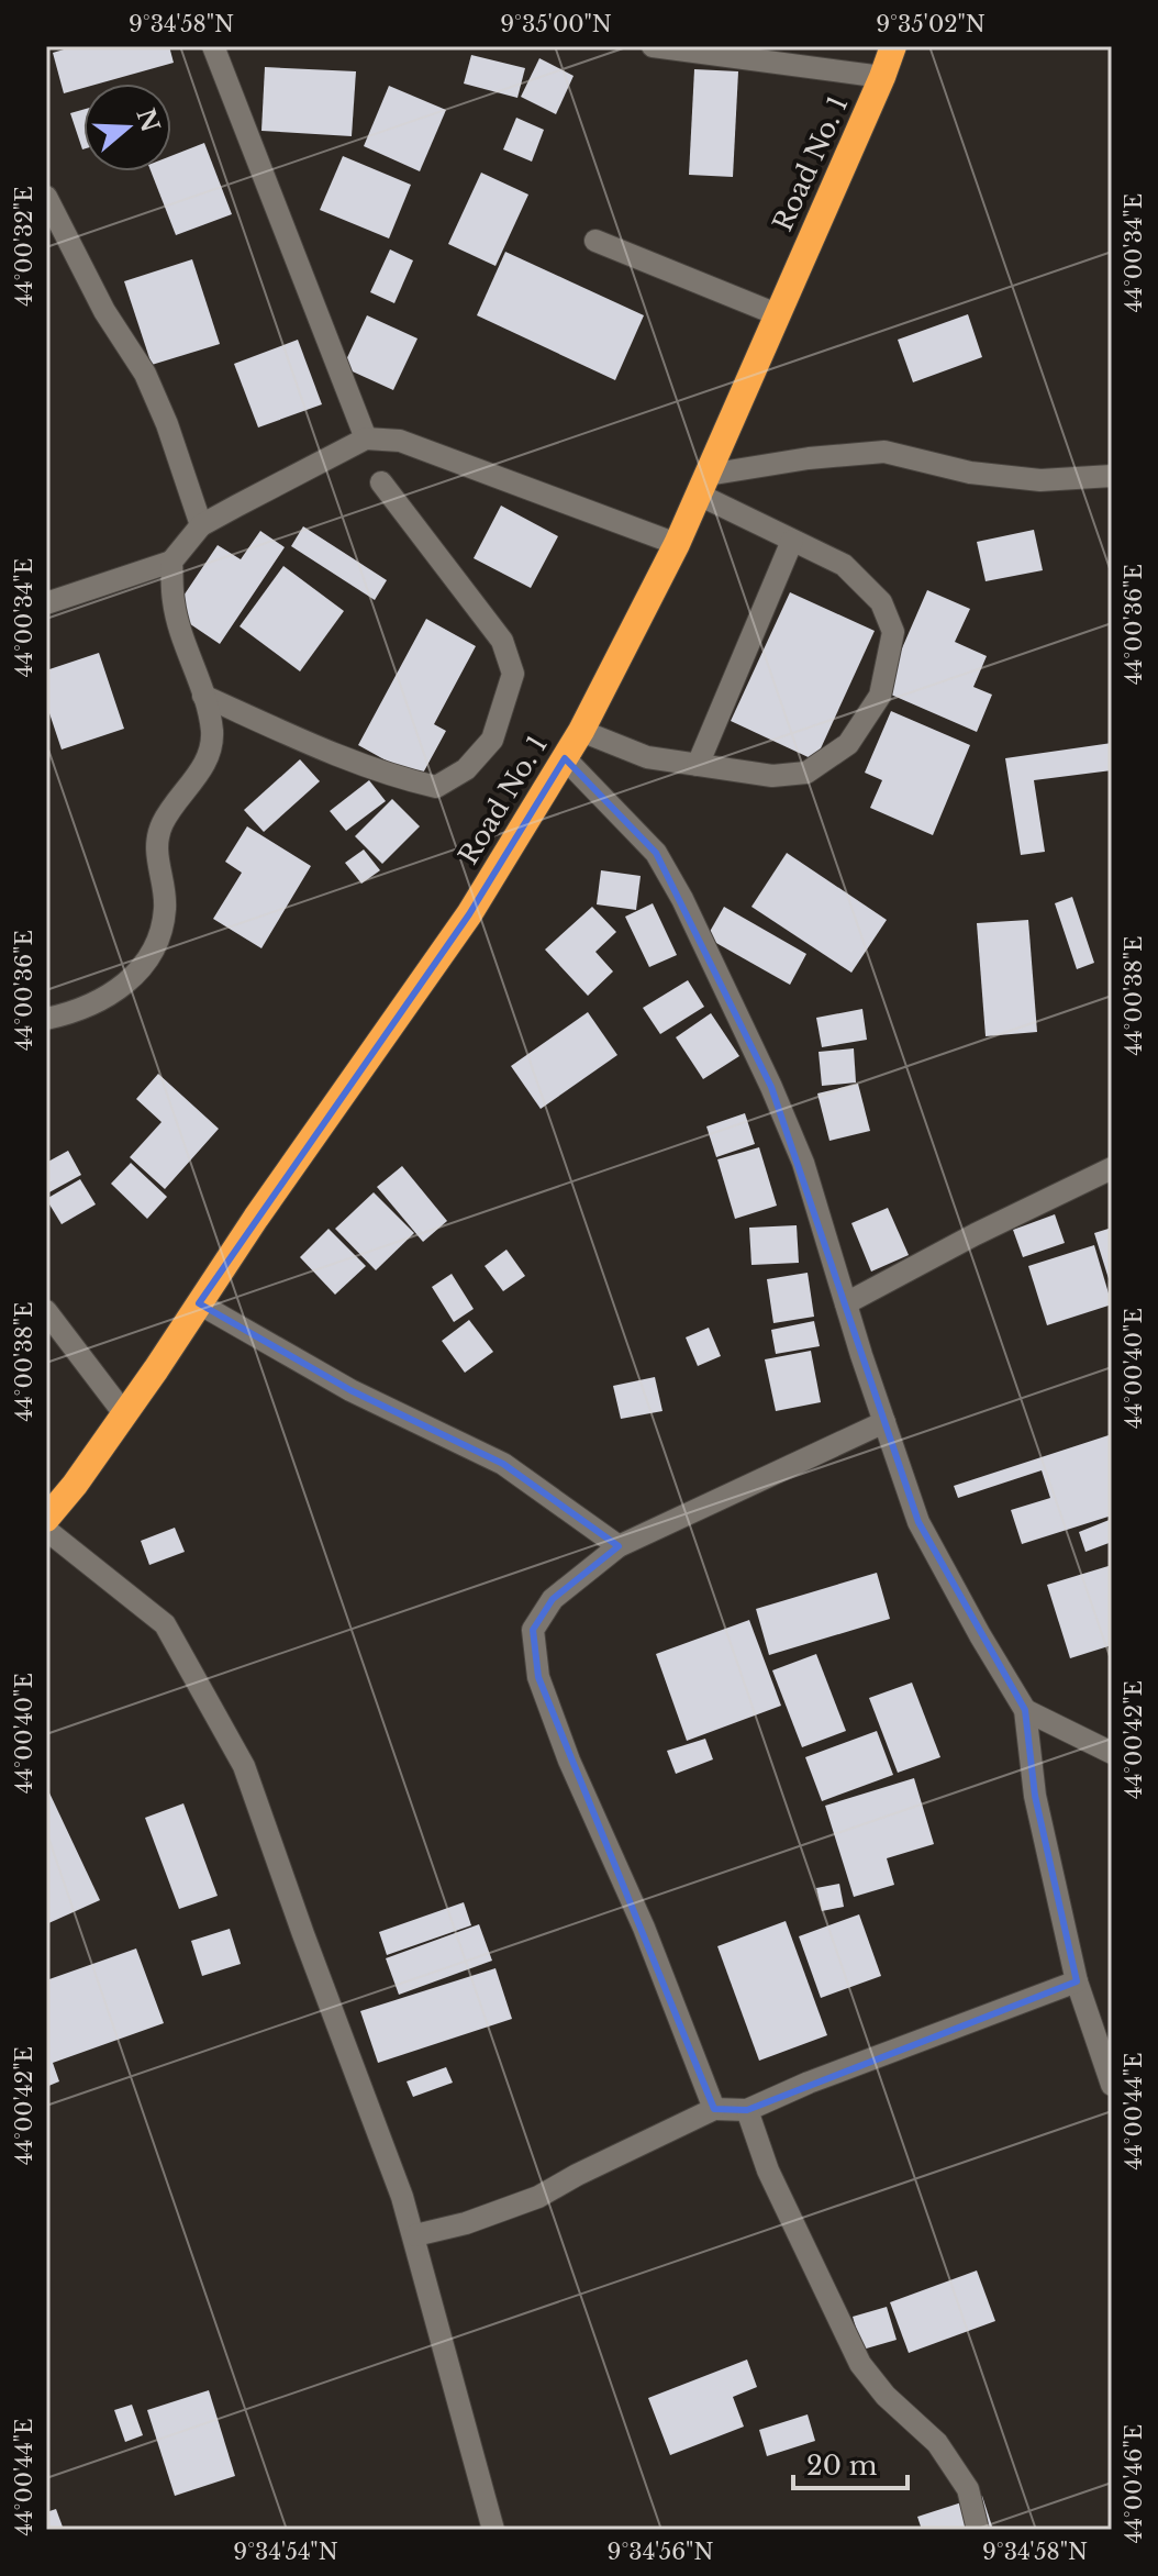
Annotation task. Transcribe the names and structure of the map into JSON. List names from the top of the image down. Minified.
{"streets":{"highway":["Road No. 1"]},"scale_bar":"20 m","north":"right","coordinates":["9°34'58\"N","9°35'00\"N","9°35'02\"N","44°00'32\"E","44°00'34\"E","44°00'36\"E","44°00'38\"E","44°00'40\"E","44°00'42\"E","44°00'44\"E","44°00'46\"E","9°34'54\"N","9°34'56\"N"]}
